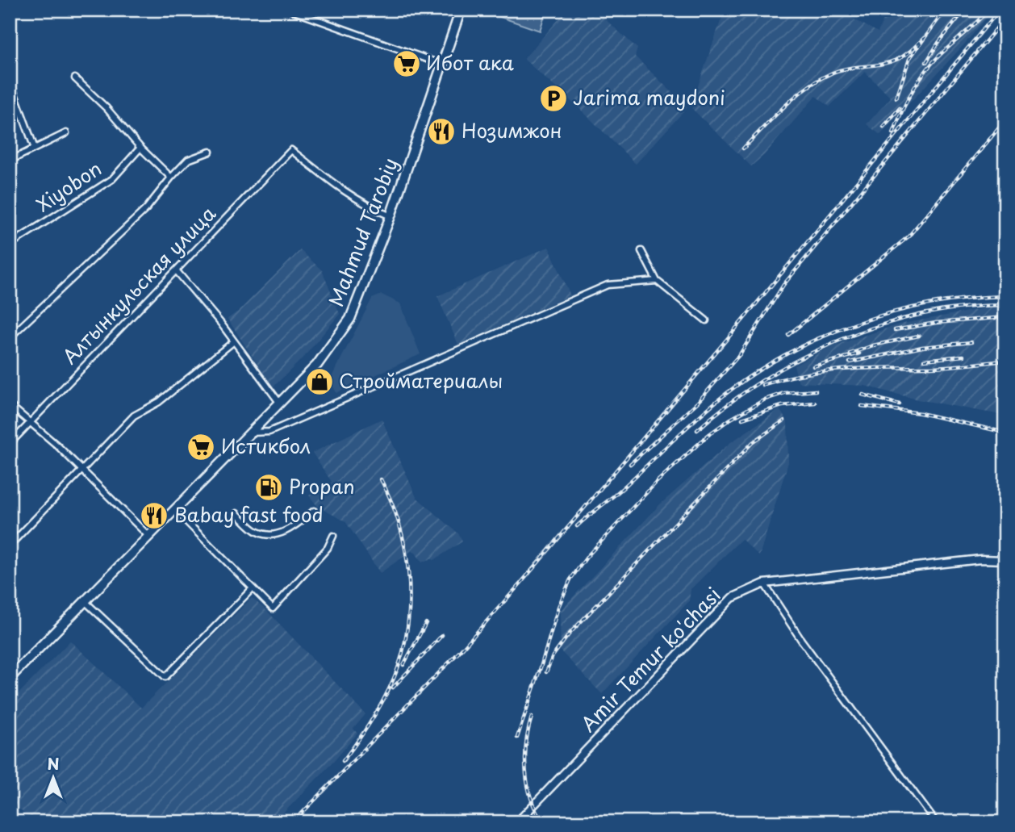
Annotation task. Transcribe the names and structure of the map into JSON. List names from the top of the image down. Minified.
{"streets":{"main road":["Mahmud Tarobiy"],"street":["Xiyobon","Алтынкульская улица","Amir Temur ko'chasi"]},"crossings":[["Mahmud Tarobiy","Алтынкульская улица"]],"places":{"supermarket":["Ибот ака","Истикбол"],"parking":["Jarima maydoni"],"restaurant":["Нозимжон","Babay fast food"],"shop":["Стройматериалы"],"fuel station":["Propan"]},"north":"top"}
